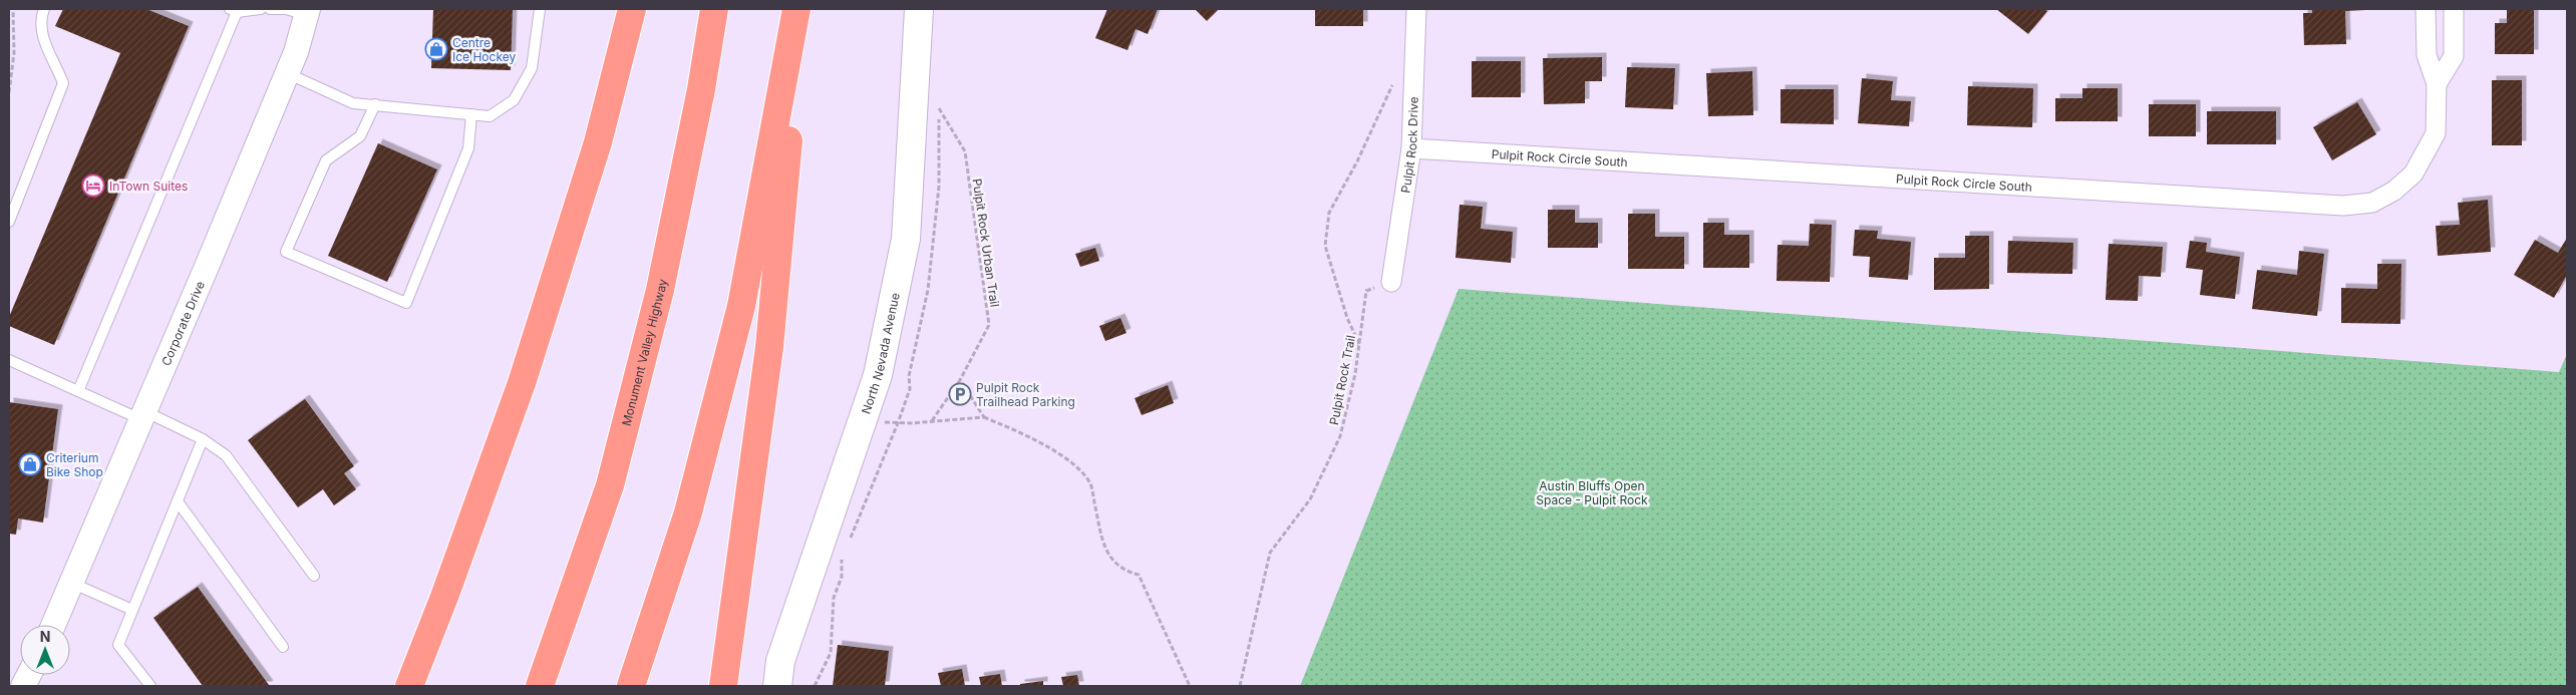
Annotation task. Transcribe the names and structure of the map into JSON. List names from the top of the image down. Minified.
{"streets":{"highway":["Monument Valley Highway"],"main road":["North Nevada Avenue"],"street":["Pulpit Rock Drive","Pulpit Rock Circle South","Corporate Drive"],"path":["Pulpit Rock Urban Trail","Pulpit Rock Trail"]},"crossings":[["Pulpit Rock Drive","Pulpit Rock Circle South"],["Pulpit Rock Drive","Pulpit Rock Trail"]],"parks":["Austin Bluffs Open Space - Pulpit Rock"],"places":{"shop":["Centre Ice Hockey","Criterium Bike Shop"],"hotel":["InTown Suites"],"parking":["Pulpit Rock Trailhead Parking"]},"north":"top"}
